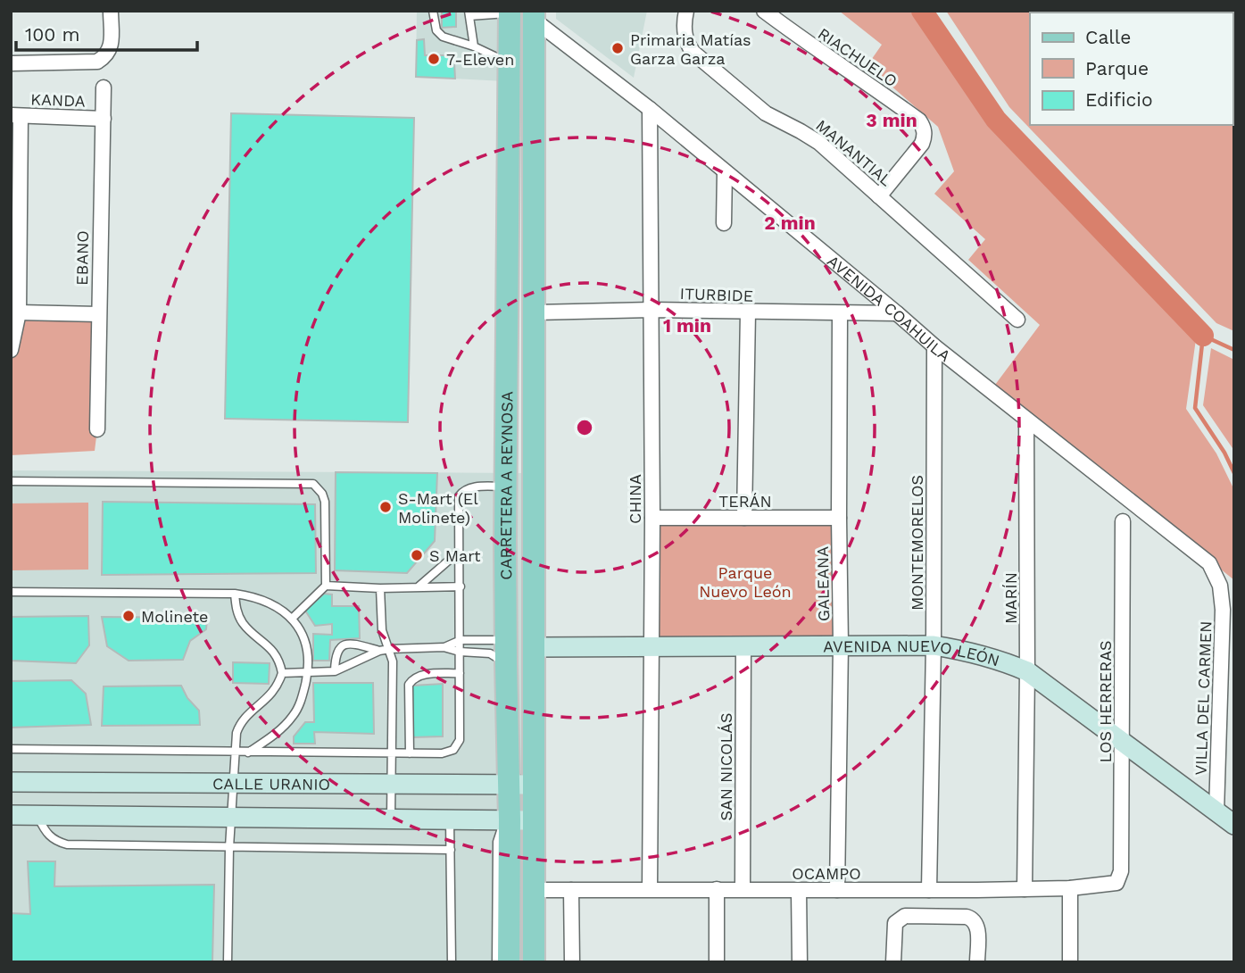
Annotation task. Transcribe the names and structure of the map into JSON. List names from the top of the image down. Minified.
{"streets":{"main road":["CARRETERA A REYNOSA"],"street":["RIACHUELO","KANDA","MANANTIAL","EBANO","ITURBIDE","AVENIDA COAHUILA","CHINA","TERÁN","MONTEMORELOS","GALEANA","MARÍN","AVENIDA NUEVO LEÓN","VILLA DEL CARMEN","LOS HERRERAS","SAN NICOLÁS","CALLE URANIO","OCAMPO"]},"crossings":[["RIACHUELO","MANANTIAL"],["KANDA","EBANO"],["ITURBIDE","AVENIDA COAHUILA"],["ITURBIDE","CARRETERA A REYNOSA"],["ITURBIDE","CHINA"],["ITURBIDE","GALEANA"],["AVENIDA COAHUILA","CARRETERA A REYNOSA"],["AVENIDA COAHUILA","CHINA"],["AVENIDA COAHUILA","MONTEMORELOS"],["AVENIDA COAHUILA","MARÍN"],["AVENIDA COAHUILA","VILLA DEL CARMEN"],["CARRETERA A REYNOSA","AVENIDA NUEVO LEÓN"],["CARRETERA A REYNOSA","CALLE URANIO"],["CARRETERA A REYNOSA","OCAMPO"],["CHINA","TERÁN"],["CHINA","AVENIDA NUEVO LEÓN"],["CHINA","OCAMPO"],["TERÁN","GALEANA"],["MONTEMORELOS","AVENIDA NUEVO LEÓN"],["MONTEMORELOS","OCAMPO"],["GALEANA","AVENIDA NUEVO LEÓN"],["GALEANA","OCAMPO"],["MARÍN","AVENIDA NUEVO LEÓN"],["MARÍN","OCAMPO"],["AVENIDA NUEVO LEÓN","VILLA DEL CARMEN"],["AVENIDA NUEVO LEÓN","LOS HERRERAS"],["AVENIDA NUEVO LEÓN","SAN NICOLÁS"],["LOS HERRERAS","OCAMPO"],["SAN NICOLÁS","OCAMPO"]],"parks":["Parque Nuevo León"],"places":["Primaria Matías Garza Garza","7-Eleven","S-Mart (El Molinete)","S Mart","Molinete"],"legend":["Calle","Parque","Edificio"],"scale_bar":"100 m","rings":["3 min","2 min","1 min"]}
